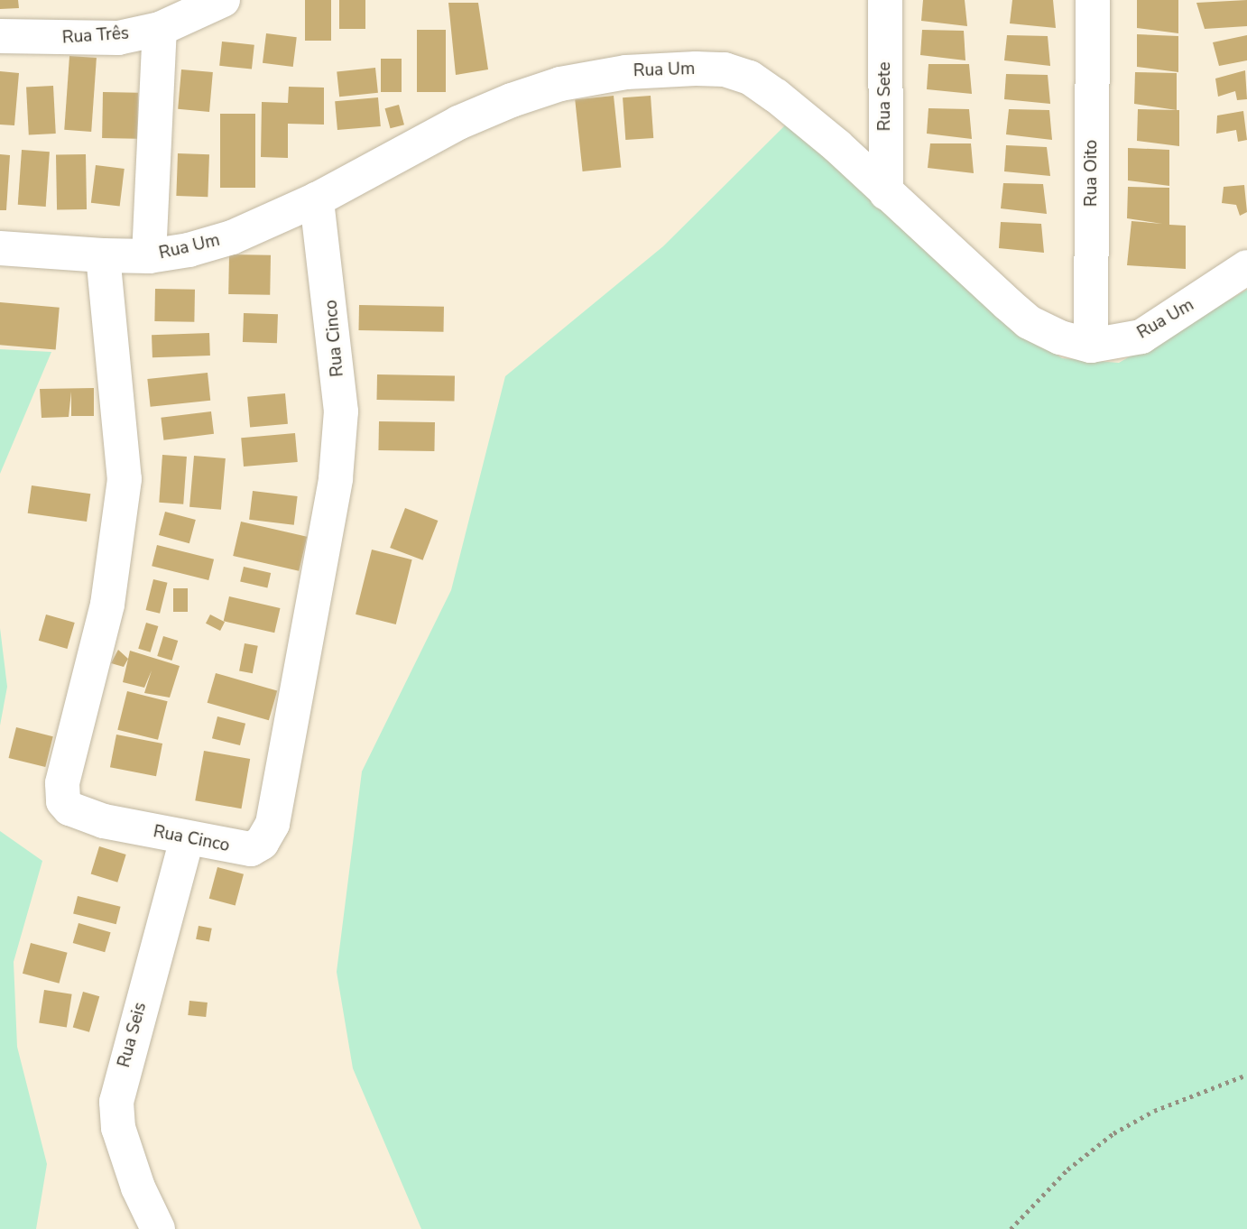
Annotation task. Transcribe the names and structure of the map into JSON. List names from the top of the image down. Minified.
{"streets":{"street":["Rua Três","Rua Um","Rua Sete","Rua Oito","Rua Cinco","Rua Seis"]},"crossings":[["Rua Um","Rua Sete"],["Rua Um","Rua Oito"],["Rua Um","Rua Cinco"],["Rua Cinco","Rua Seis"]]}
